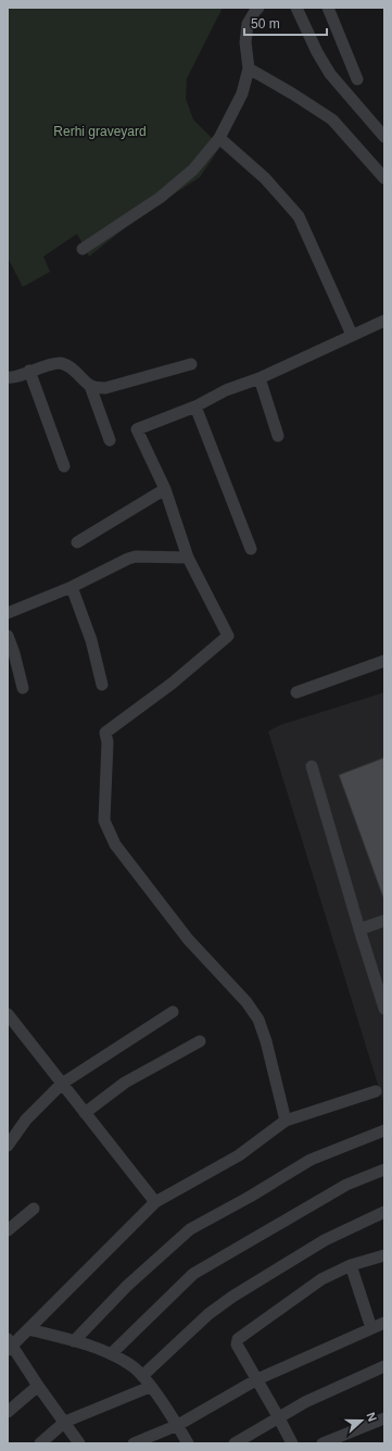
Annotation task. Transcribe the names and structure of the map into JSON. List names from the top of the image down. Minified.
{"parks":["Rerhi graveyard"],"scale_bar":"50 m","north":"right"}
